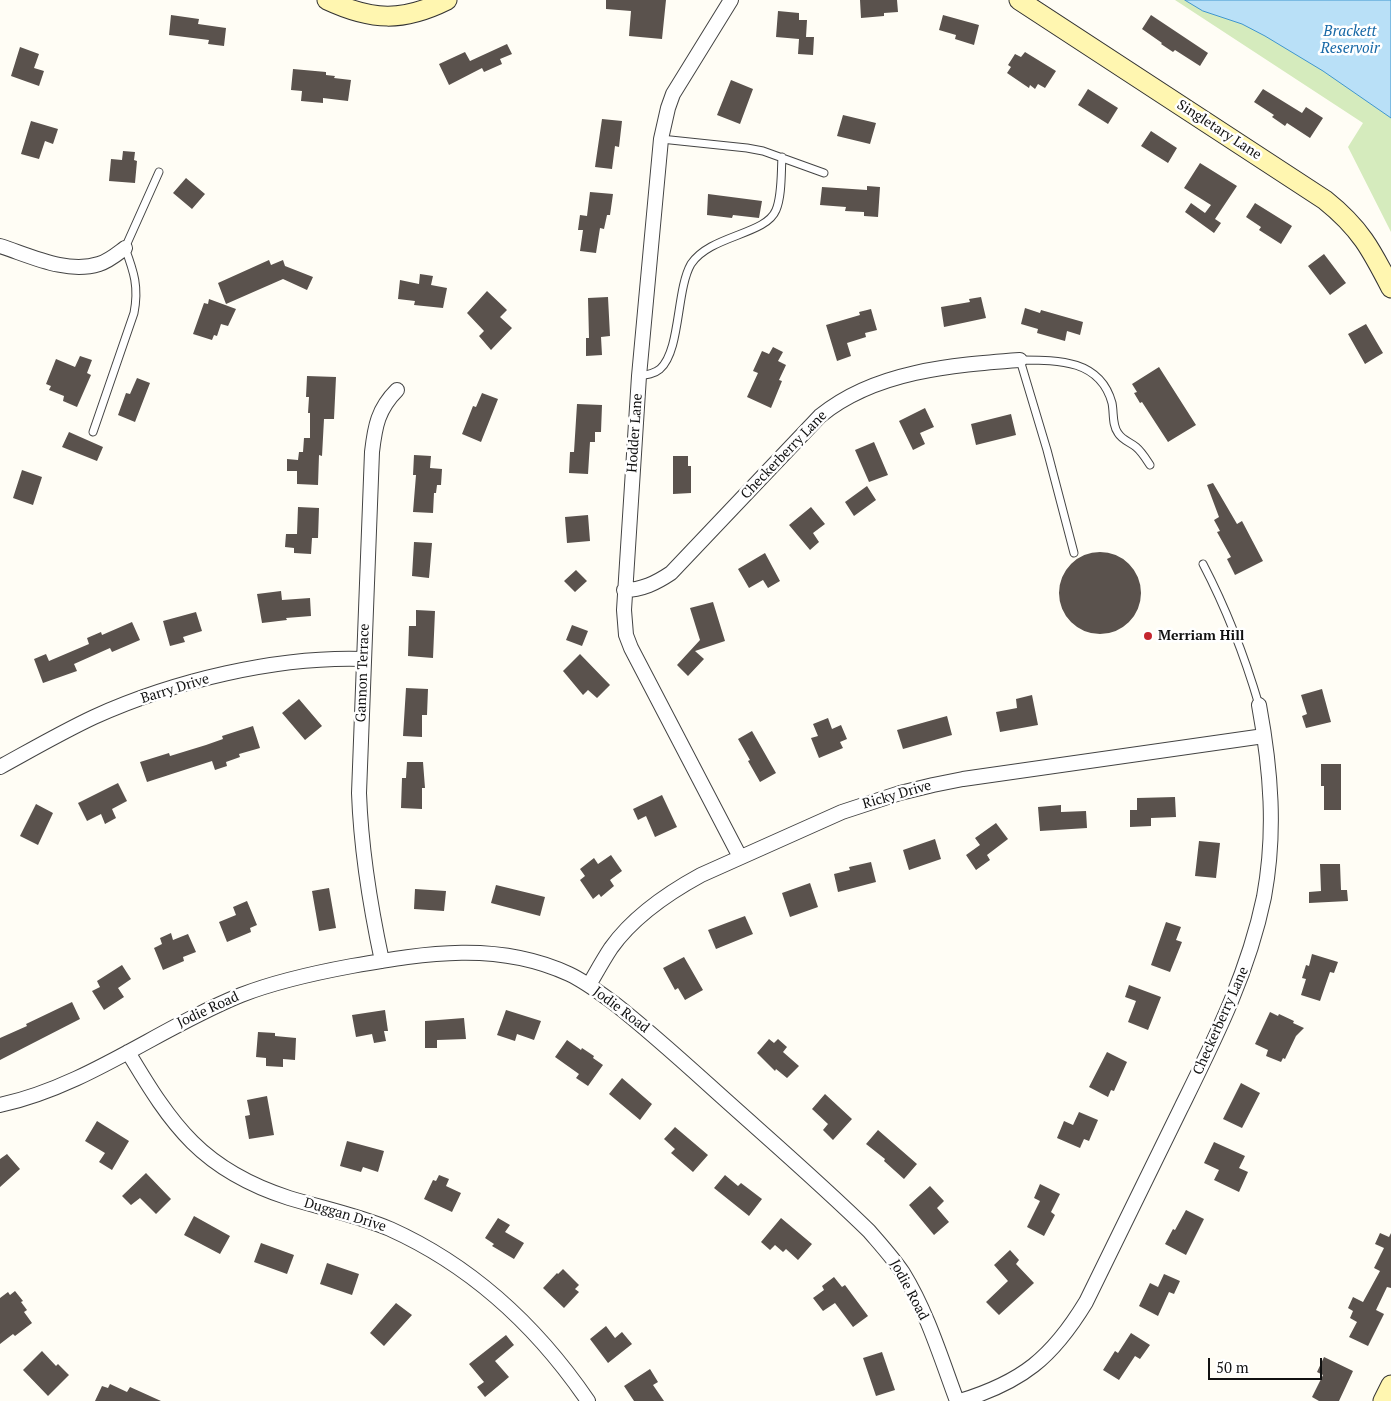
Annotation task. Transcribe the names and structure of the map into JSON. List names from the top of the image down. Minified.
{"streets":{"street":["Singletary Lane","Hodder Lane","Checkerberry Lane","Gannon Terrace","Barry Drive","Ricky Drive","Jodie Road","Duggan Drive"]},"crossings":[["Hodder Lane","Checkerberry Lane"],["Hodder Lane","Ricky Drive"],["Checkerberry Lane","Ricky Drive"],["Checkerberry Lane","Jodie Road"],["Gannon Terrace","Barry Drive"],["Gannon Terrace","Jodie Road"],["Ricky Drive","Jodie Road"],["Jodie Road","Duggan Drive"]],"water":["Brackett Reservoir"],"places":["Merriam Hill"],"scale_bar":"50 m"}
